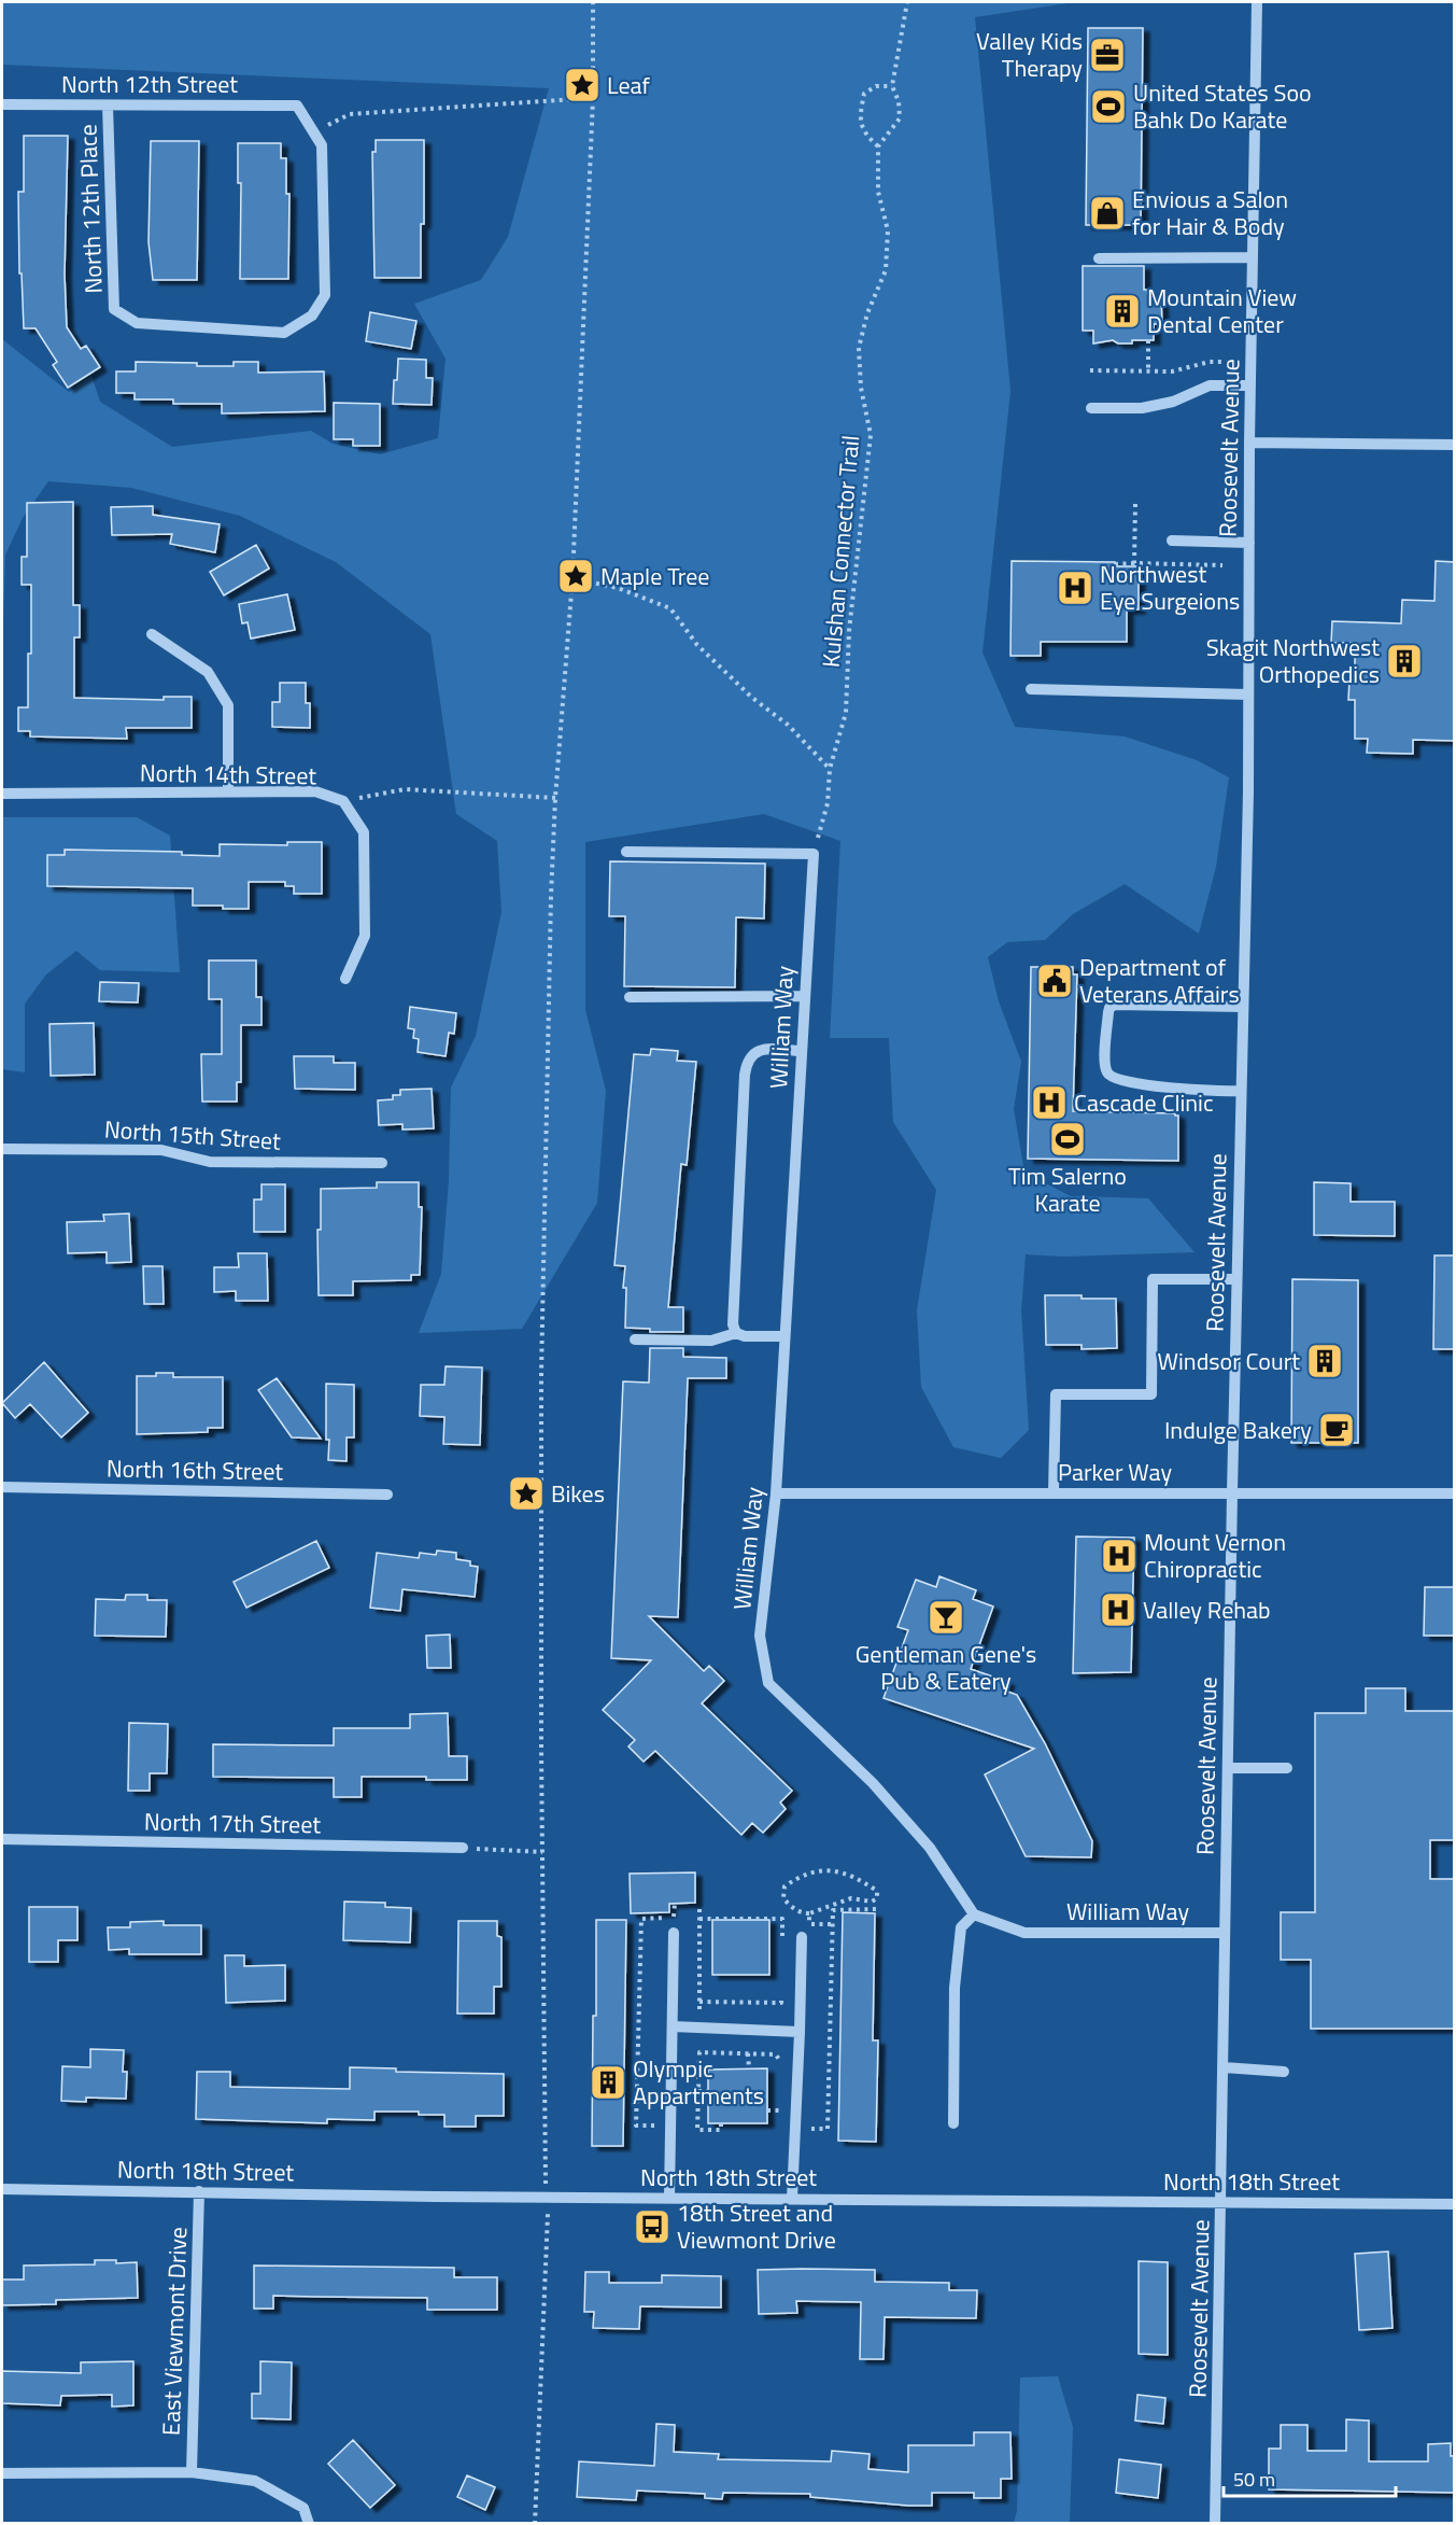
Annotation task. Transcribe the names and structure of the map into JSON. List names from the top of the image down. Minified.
{"streets":{"street":["North 12th Street","North 12th Place","Roosevelt Avenue","North 14th Street","William Way","North 15th Street","North 16th Street","Parker Way","North 17th Street","North 18th Street","East Viewmont Drive"],"path":["Kulshan Connector Trail"]},"crossings":[["North 12th Street","North 12th Place"],["Roosevelt Avenue","William Way"],["Roosevelt Avenue","Parker Way"],["Roosevelt Avenue","North 18th Street"],["Kulshan Connector Trail","William Way"],["William Way","Parker Way"],["North 18th Street","East Viewmont Drive"]],"places":{"office":["Valley Kids Therapy"],"place":["Leaf","Maple Tree","Bikes"],"sports":["United States Soo Bahk Do Karate","Tim Salerno Karate"],"shop":["Envious a Salon for Hair & Body"],"building":["Mountain View Dental Center","Skagit Northwest Orthopedics","Windsor Court","Olympic Appartments"],"hospital":["Northwest Eye Surgeions","Cascade Clinic","Mount Vernon Chiropractic","Valley Rehab"],"public building":["Department of Veterans Affairs"],"cafe":["Indulge Bakery"],"bar":["Gentleman Gene's Pub & Eatery"],"bus stop":["18th Street and Viewmont Drive"]},"scale_bar":"50 m"}
